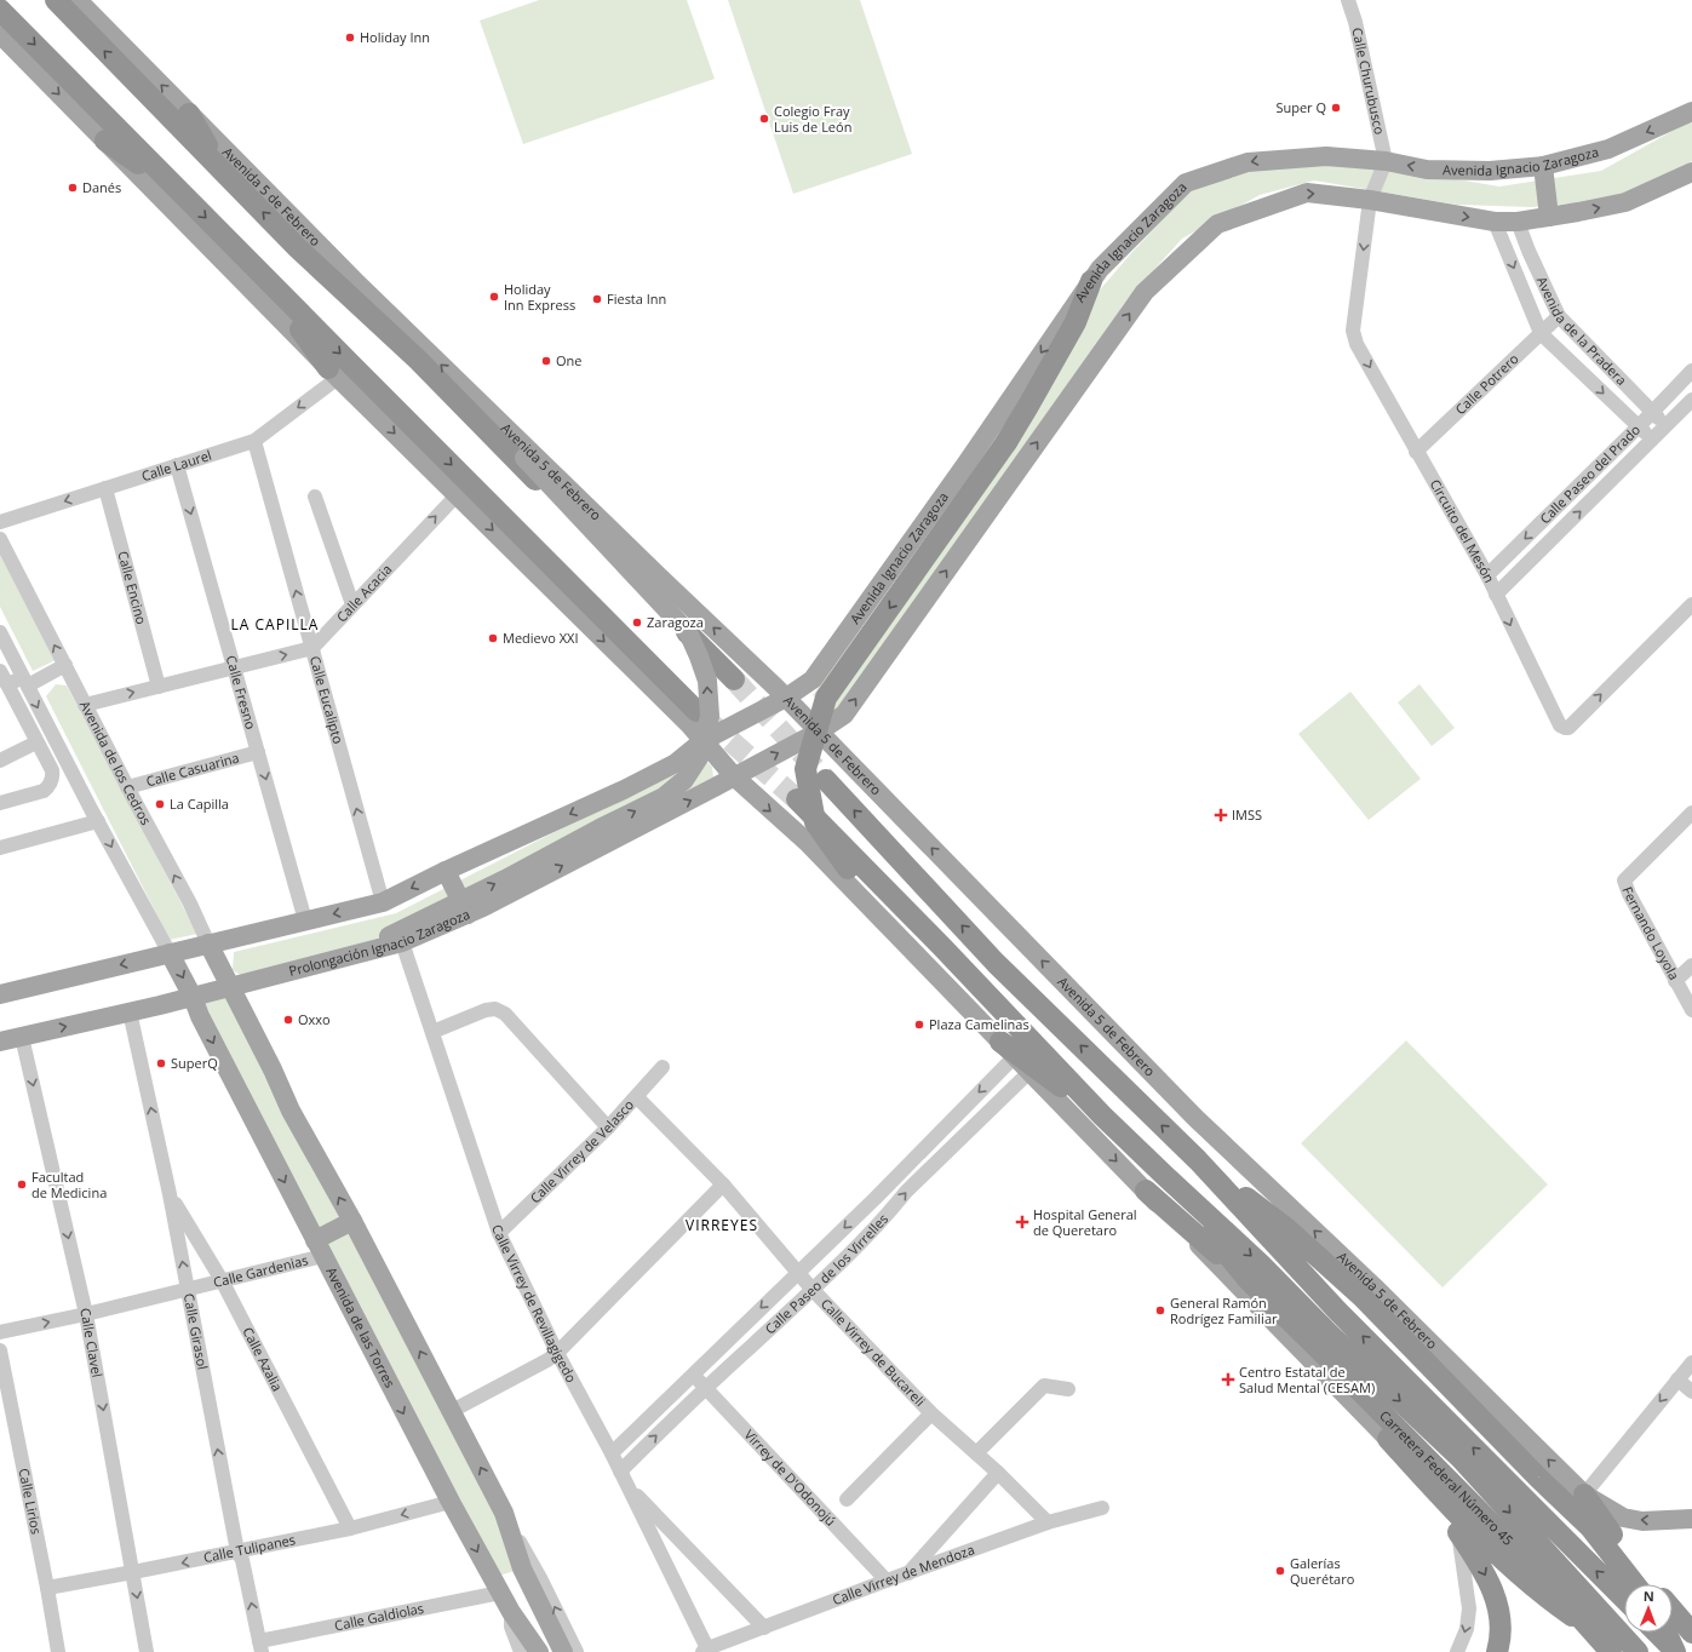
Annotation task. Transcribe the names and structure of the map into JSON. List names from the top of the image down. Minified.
{"streets":{"highway":["Avenida 5 de Febrero","Carretera Federal Número 45"],"main road":["Avenida Ignacio Zaragoza","Avenida de los Cedros","Prolongación Ignacio Zaragoza","Avenida de las Torres"],"street":["Calle Churubusco","Avenida de la Pradera","Calle Potrero","Calle Laurel","Calle Paseo del Prado","Circuito del Mesón","Calle Encino","Calle Acacia","Calle Fresno","Calle Eucalipto","Calle Casuarina","Fernando Loyola","Calle Virrey de Velasco","Calle Gardenias","Calle Paseo de los Virrelles","Calle Virrey de Revillagigedo","Calle Girasol","Calle Clavel","Calle Virrey de Bucareli","Calle Azalia","Virrey de D'Odonojú","Calle Lirios","Calle Tulipanes","Calle Virrey de Mendoza","Calle Galdiolas"]},"crossings":[["Calle Churubusco","Avenida Ignacio Zaragoza"],["Calle Churubusco","Circuito del Mesón"],["Avenida Ignacio Zaragoza","Avenida 5 de Febrero"],["Avenida Ignacio Zaragoza","Circuito del Mesón"],["Avenida 5 de Febrero","Prolongación Ignacio Zaragoza"],["Avenida de la Pradera","Calle Potrero"],["Avenida de la Pradera","Calle Paseo del Prado"],["Calle Potrero","Circuito del Mesón"],["Calle Laurel","Calle Encino"],["Calle Laurel","Calle Fresno"],["Calle Laurel","Calle Eucalipto"],["Calle Paseo del Prado","Circuito del Mesón"],["Calle Acacia","Calle Eucalipto"],["Calle Fresno","Calle Casuarina"],["Avenida de los Cedros","Calle Casuarina"],["Avenida de los Cedros","Prolongación Ignacio Zaragoza"],["Prolongación Ignacio Zaragoza","Calle Virrey de Revillagigedo"],["Prolongación Ignacio Zaragoza","Avenida de las Torres"],["Prolongación Ignacio Zaragoza","Calle Girasol"],["Prolongación Ignacio Zaragoza","Calle Clavel"],["Calle Virrey de Velasco","Calle Virrey de Revillagigedo"],["Calle Virrey de Velasco","Calle Virrey de Bucareli"],["Calle Gardenias","Avenida de las Torres"],["Calle Gardenias","Calle Girasol"],["Calle Gardenias","Calle Clavel"],["Calle Gardenias","Calle Azalia"],["Calle Paseo de los Virrelles","Calle Virrey de Revillagigedo"],["Calle Paseo de los Virrelles","Calle Virrey de Bucareli"],["Calle Paseo de los Virrelles","Virrey de D'Odonojú"],["Calle Virrey de Revillagigedo","Calle Virrey de Mendoza"],["Avenida de las Torres","Calle Tulipanes"],["Avenida de las Torres","Calle Galdiolas"],["Calle Girasol","Calle Azalia"],["Calle Girasol","Calle Tulipanes"],["Calle Girasol","Calle Galdiolas"],["Calle Clavel","Calle Tulipanes"],["Calle Virrey de Bucareli","Calle Virrey de Mendoza"],["Calle Azalia","Calle Tulipanes"],["Virrey de D'Odonojú","Calle Virrey de Mendoza"],["Calle Lirios","Calle Tulipanes"]],"one_way":["Calle Laurel","Calle Acacia","Calle Fresno","Calle Eucalipto","Calle Girasol","Calle Clavel","Calle Tulipanes"],"districts":["LA CAPILLA","VIRREYES"],"places":{"other":["Holiday Inn","Super Q","Colegio Fray Luis de León","Danés","Holiday Inn Express","Fiesta Inn","One","Zaragoza","Medievo XXI","La Capilla","Oxxo","Plaza Camelinas","SuperQ","Facultad de Medicina","General Ramón Rodrígez Familiar","Galerías Querétaro"],"health":["IMSS","Hospital General de Queretaro","Centro Estatal de Salud Mental (CESAM)"]},"north":"top"}
